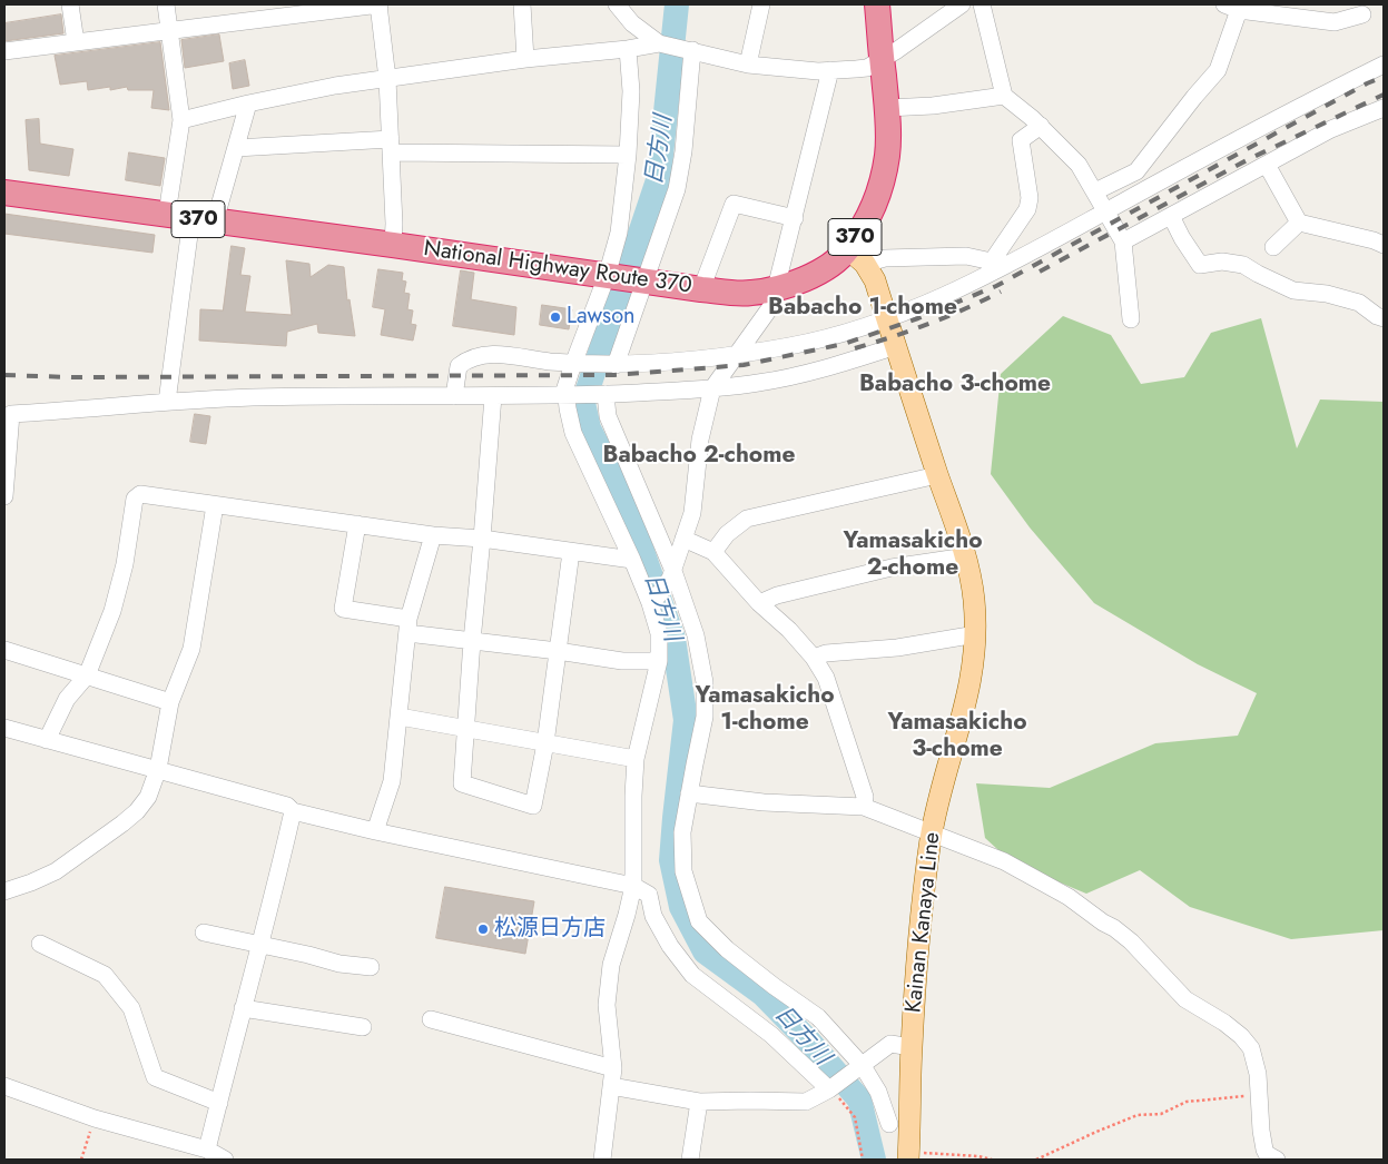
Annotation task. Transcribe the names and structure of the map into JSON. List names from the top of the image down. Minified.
{"streets":{"highway":["370","National Highway Route 370"],"main road":["Kainan Kanaya Line"]},"crossings":[["National Highway Route 370","Kainan Kanaya Line"]],"districts":["Babacho 1-chome","Babacho 3-chome","Babacho 2-chome","Yamasakicho 2-chome","Yamasakicho 1-chome","Yamasakicho 3-chome"],"water":["日方川"],"places":["Lawson","松源日方店"]}
